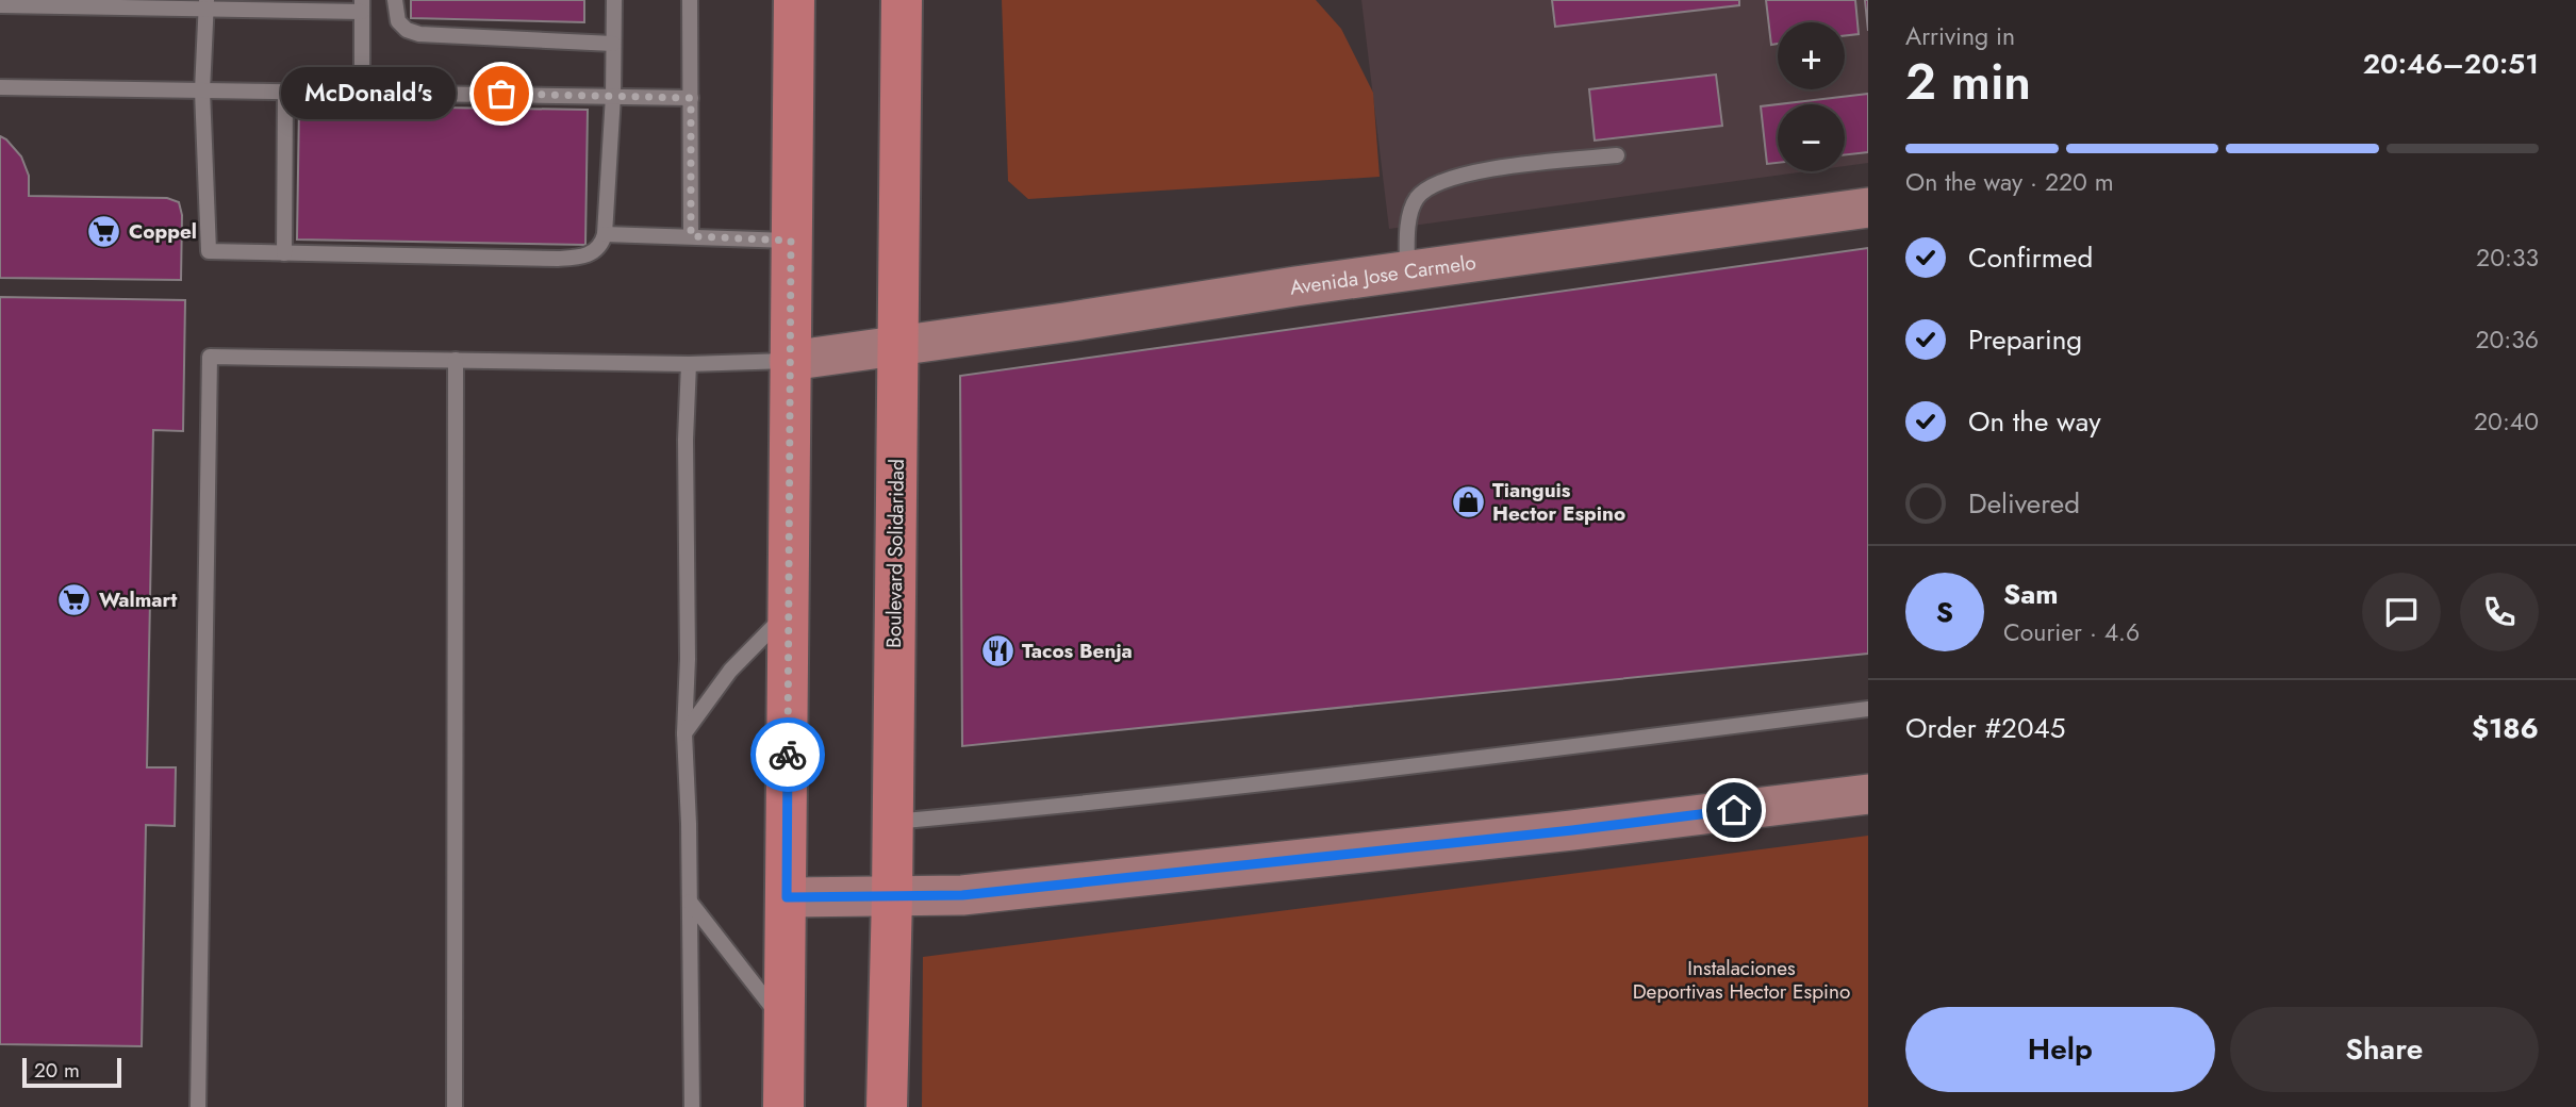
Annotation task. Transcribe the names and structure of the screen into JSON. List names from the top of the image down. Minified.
{"streets":{"main road":["Boulevard Solidaridad"],"street":["Avenida Jose Carmelo"]},"crossings":[["Avenida Jose Carmelo","Boulevard Solidaridad"]],"parks":["Instalaciones Deportivas Hector Espino"],"places":{"other":["McDonald's"],"supermarket":["Coppel","Walmart"],"shop":["Tianguis Hector Espino"],"restaurant":["Tacos Benja"]},"scale_bar":"20 m","page":{"heading":["2 min","Arriving in","20:46–20:51"],"panel":["Sam","Courier · 4.6","Order #2045","$186"],"map_buttons":["+","−"],"bubble":"McDonald's","bar":"On the way · 220 m","list":[["Confirmed","20:33"],["Preparing","20:36"],["On the way","20:40"],"Delivered"],"round":"S","buttons":["Help","Share"],"scale":"20 m"}}
